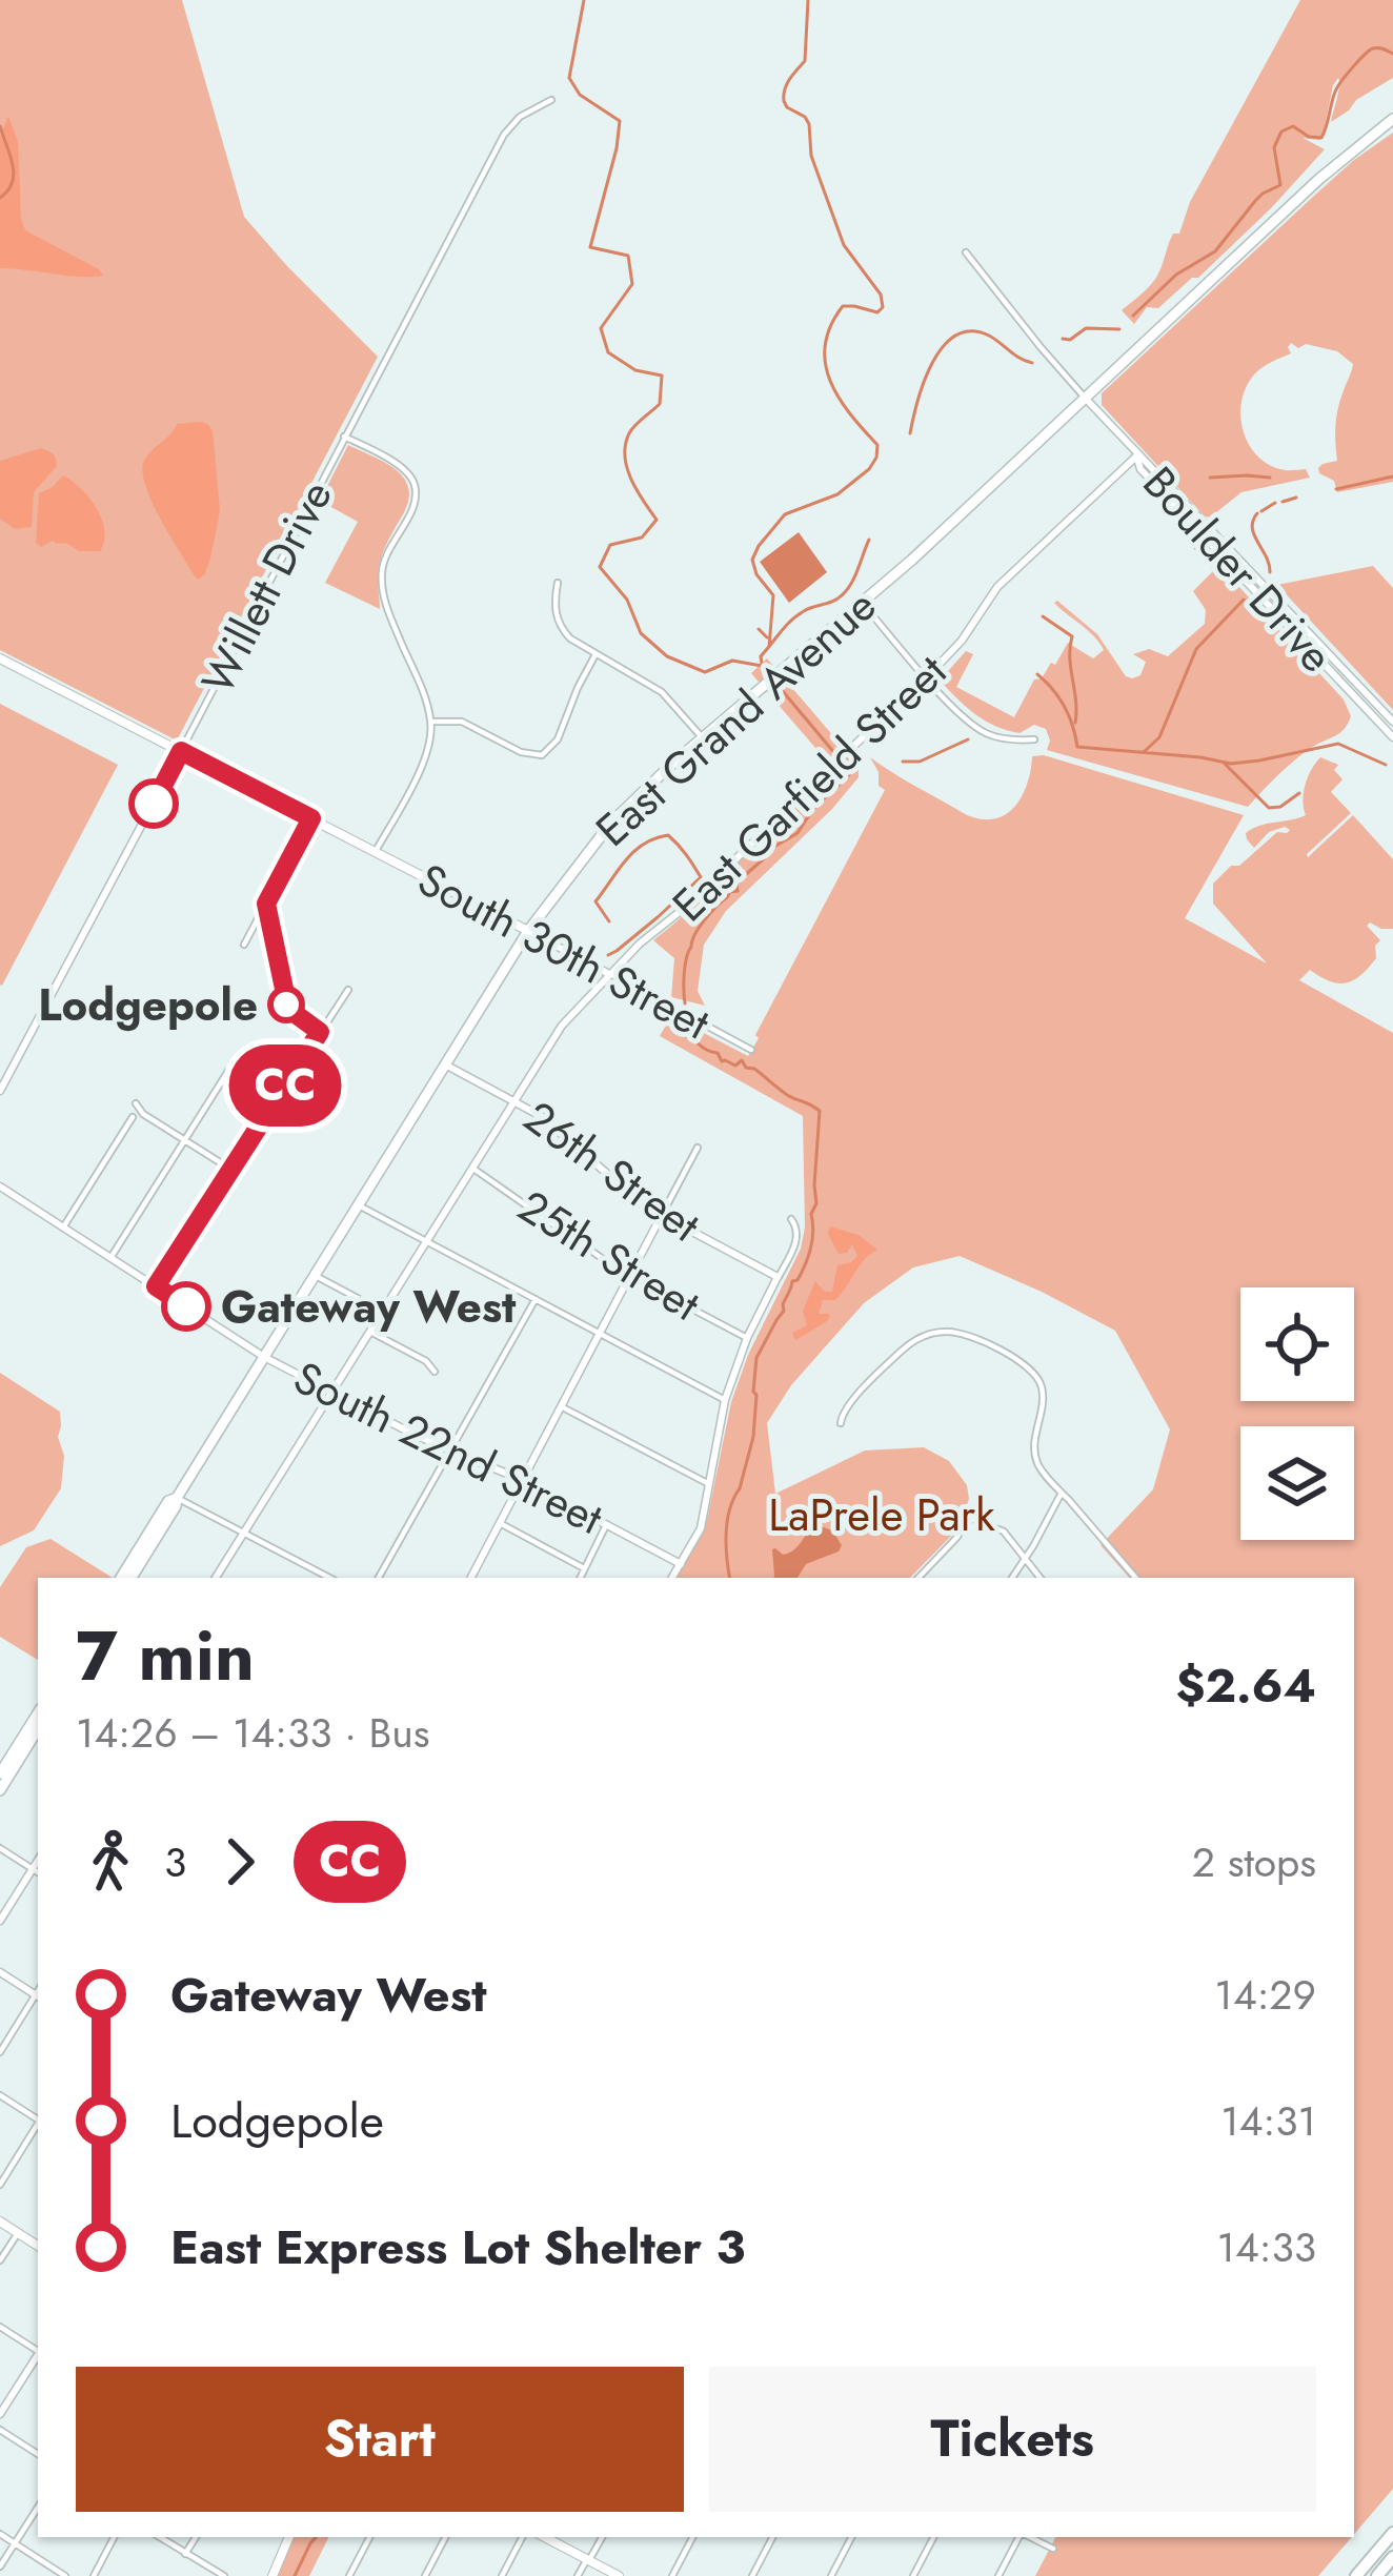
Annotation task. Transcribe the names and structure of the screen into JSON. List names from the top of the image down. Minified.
{"streets":{"main road":["East Grand Avenue","South 30th Street"],"street":["Boulder Drive","Willett Drive","East Garfield Street","26th Street","25th Street","South 22nd Street"]},"crossings":[["Boulder Drive","East Grand Avenue"],["Boulder Drive","East Garfield Street"],["Willett Drive","South 30th Street"],["East Grand Avenue","South 30th Street"],["East Grand Avenue","26th Street"],["East Grand Avenue","South 22nd Street"],["East Garfield Street","South 30th Street"],["East Garfield Street","26th Street"],["East Garfield Street","25th Street"],["East Garfield Street","South 22nd Street"]],"parks":["LaPrele Park"],"places":["Lodgepole","Gateway West"],"lines":["bus line CC"],"page":{"on_map":"CC","heading":["7 min","14:26 – 14:33 · Bus","$2.64"],"legs":["3","CC","2 stops"],"list":[{"name":"Gateway West","value":"14:29"},{"name":"Lodgepole","value":"14:31"},{"name":"East Express Lot Shelter 3","value":"14:33"}],"buttons":["Start","Tickets"]}}
